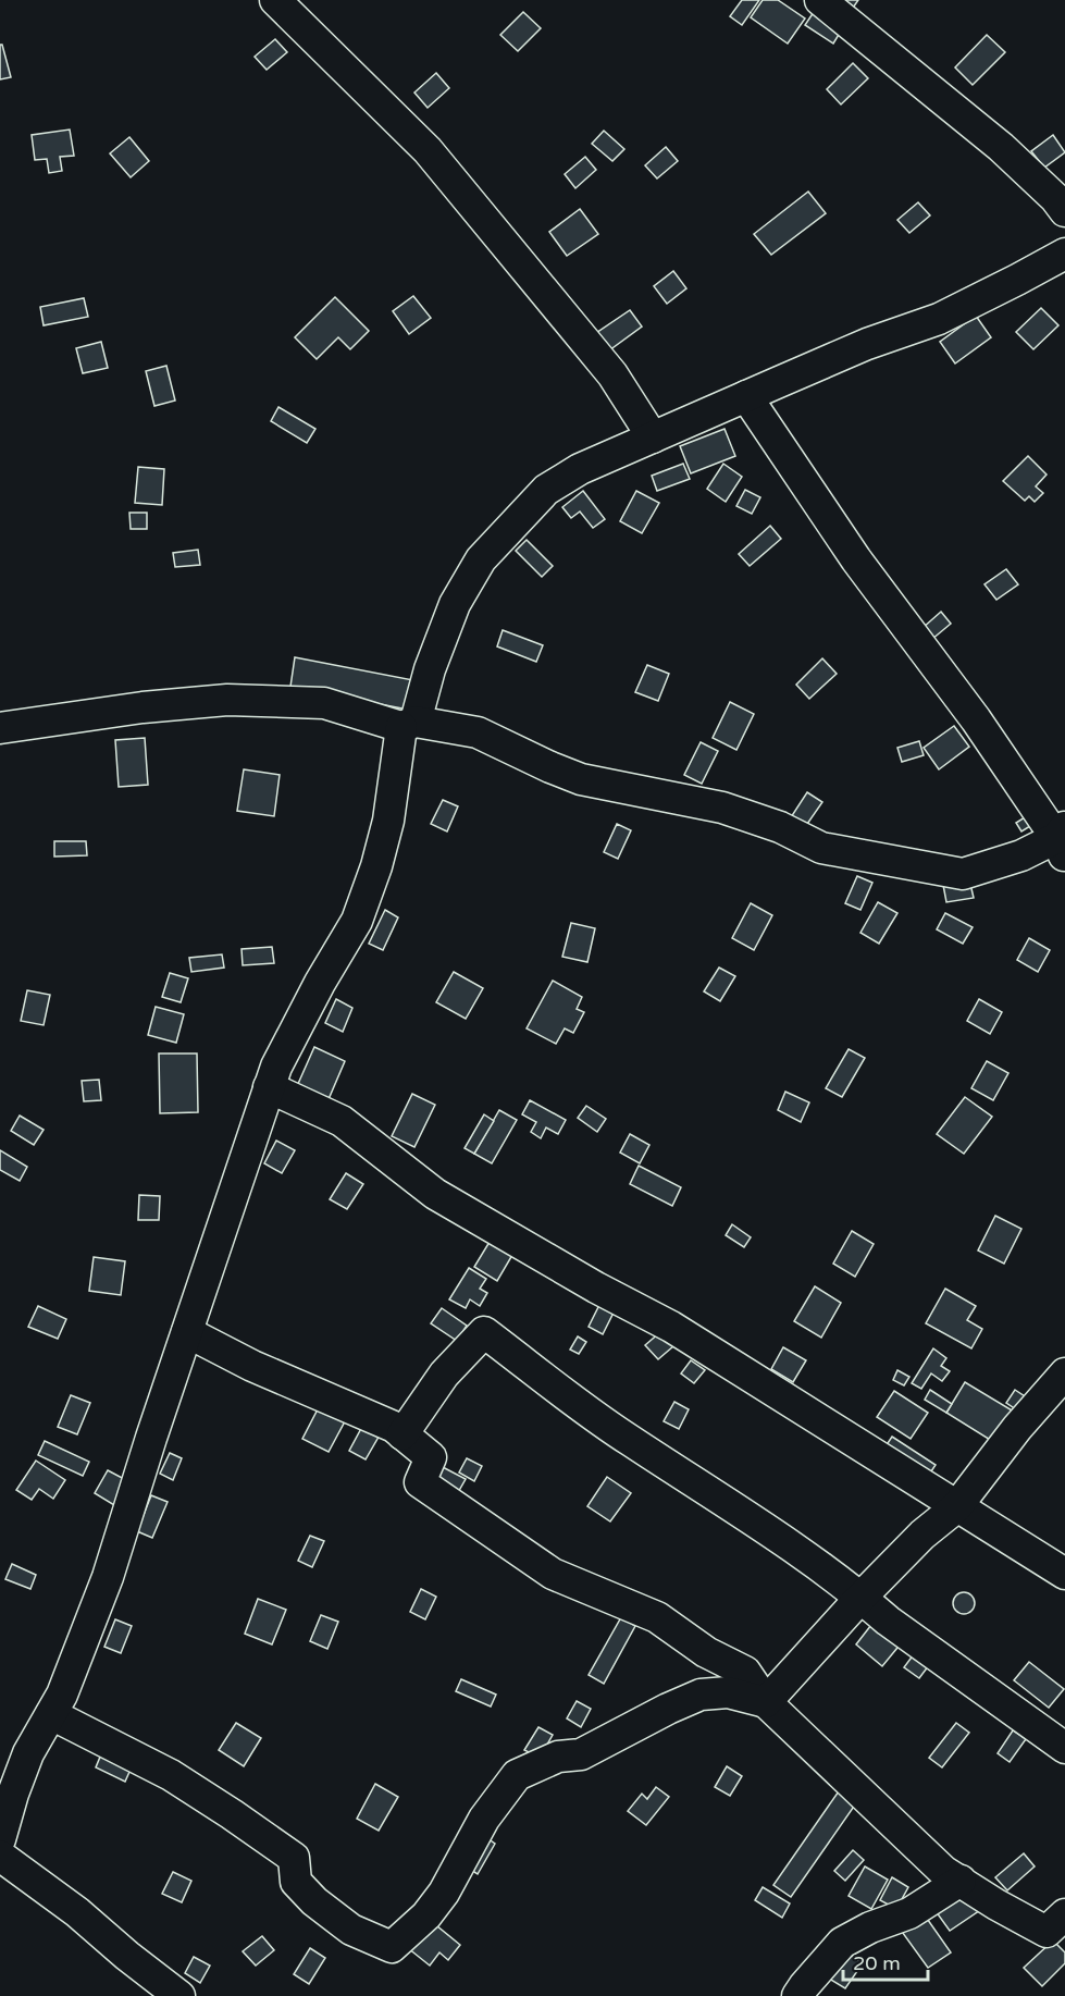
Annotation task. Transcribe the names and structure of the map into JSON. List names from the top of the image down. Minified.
{"scale_bar":"20 m"}
